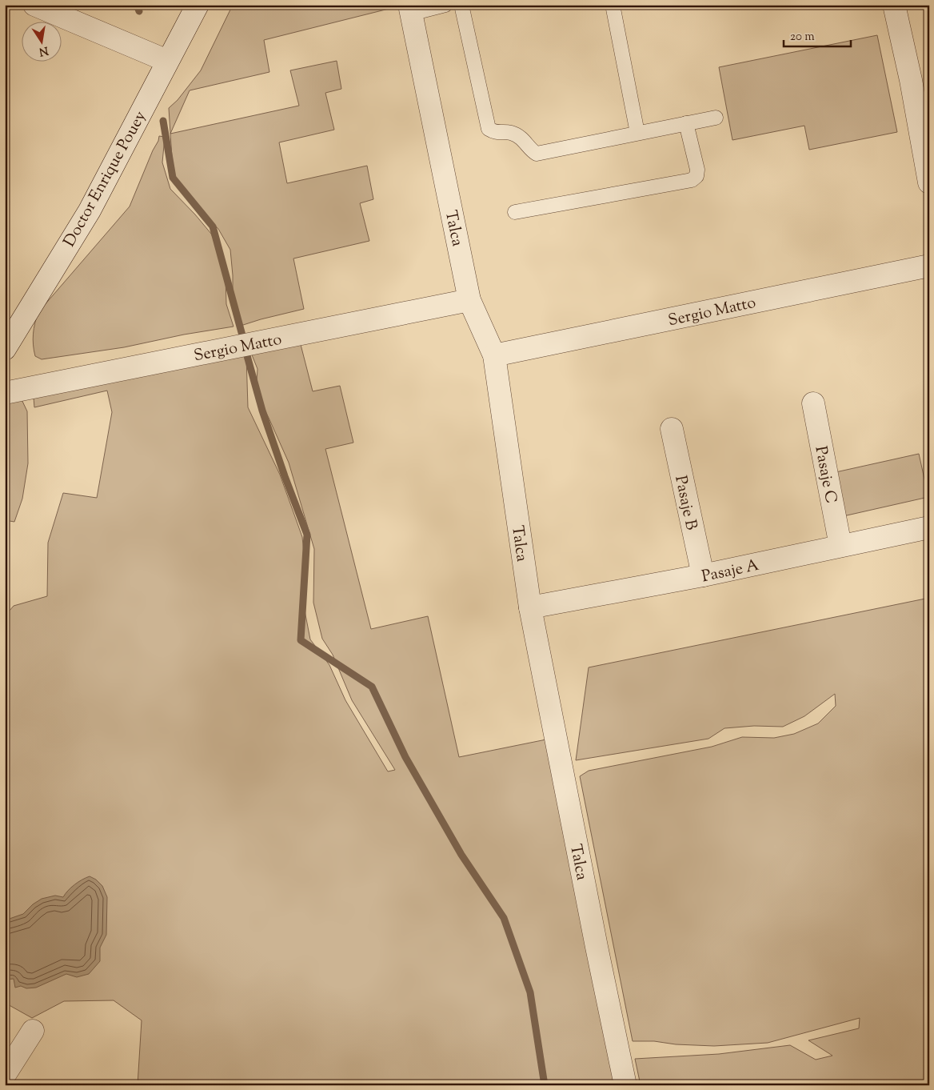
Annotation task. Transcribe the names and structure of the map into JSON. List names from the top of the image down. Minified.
{"streets":{"street":["Doctor Enrique Pouey","Talca","Sergio Matto","Pasaje C","Pasaje B","Pasaje A"]},"crossings":[["Talca","Sergio Matto"],["Talca","Pasaje A"],["Pasaje C","Pasaje A"],["Pasaje B","Pasaje A"]],"scale_bar":"20 m","north":"bottom"}
